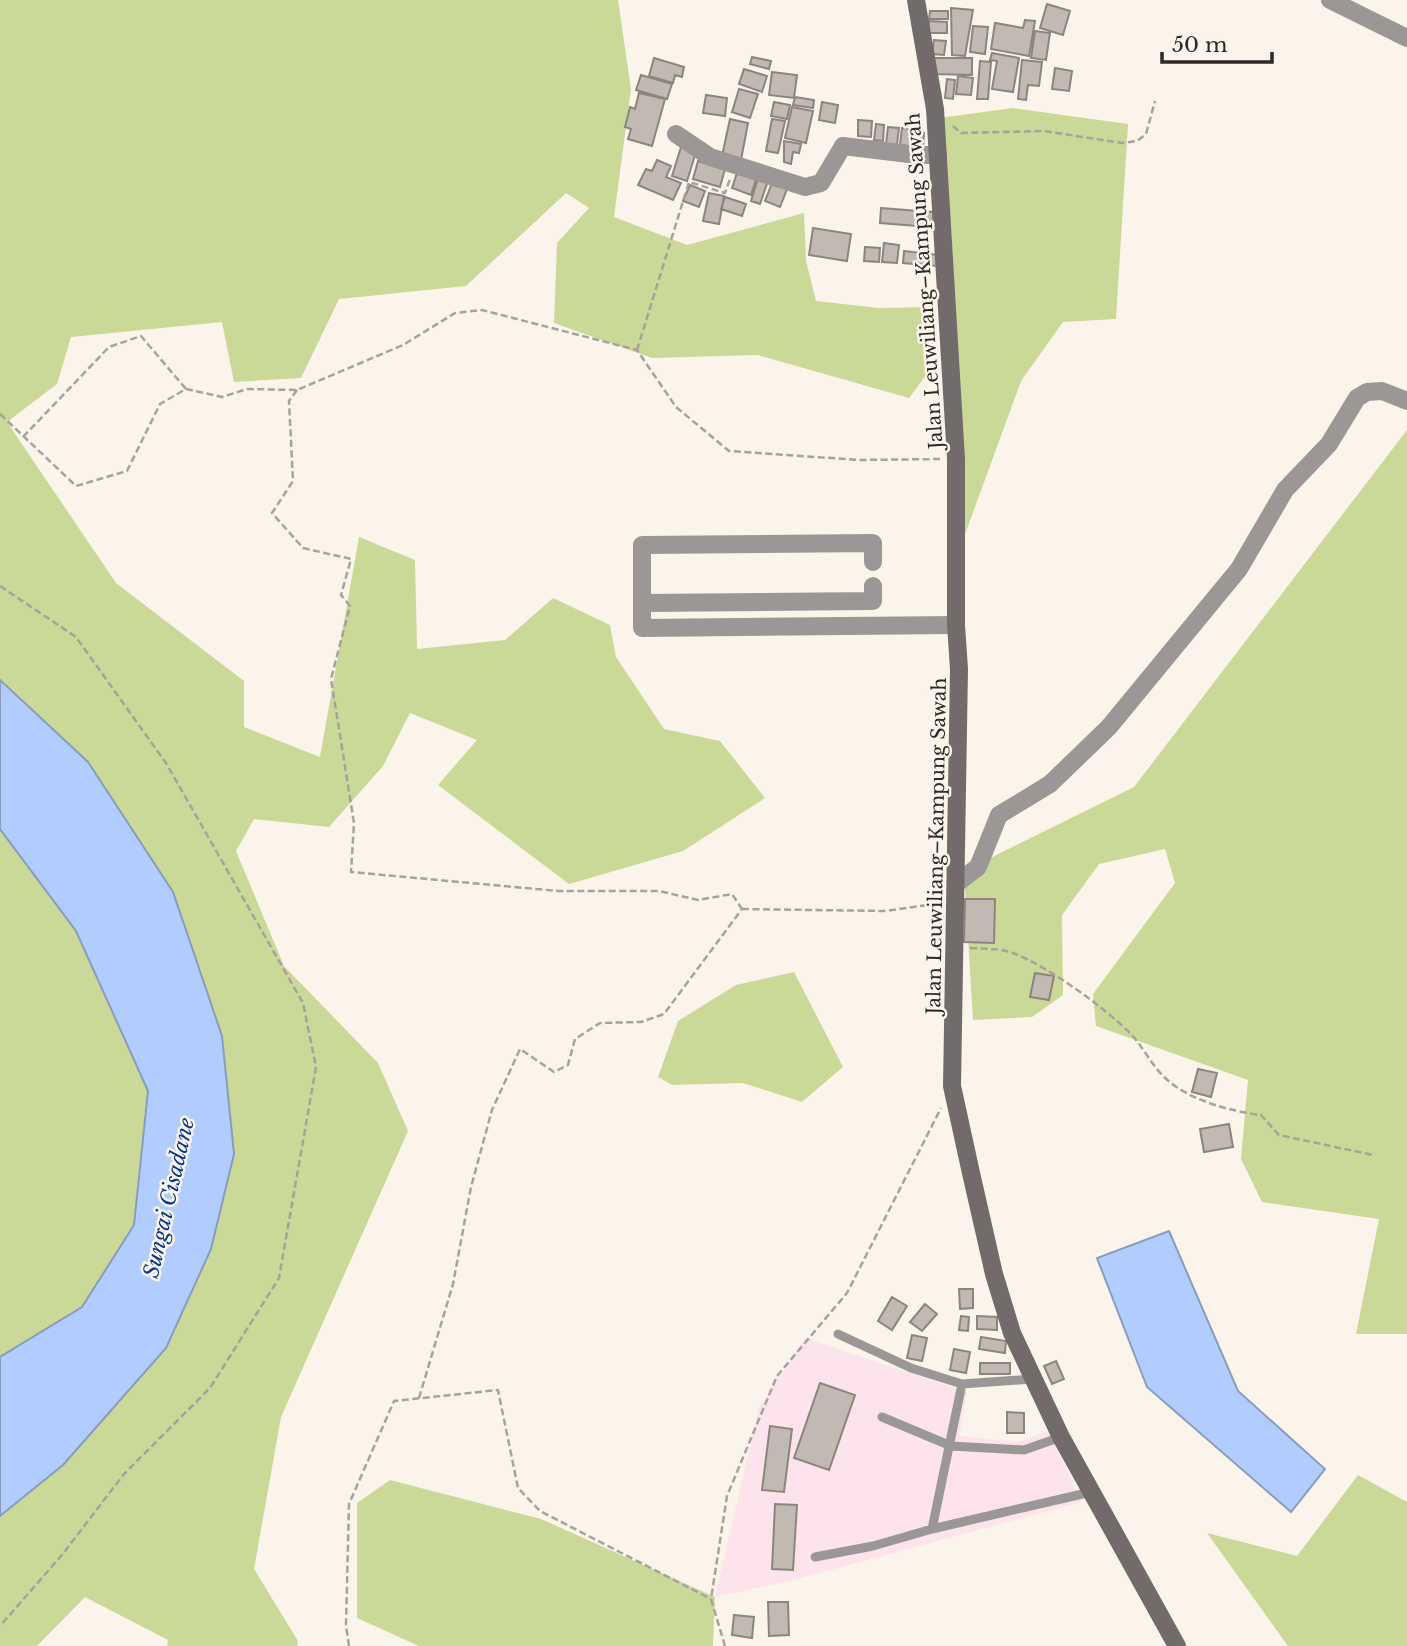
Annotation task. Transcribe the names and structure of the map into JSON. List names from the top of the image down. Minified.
{"streets":{"main road":["Jalan Leuwiliang–Kampung Sawah"]},"water":["Sungai Cisadane"],"scale_bar":"50 m"}
